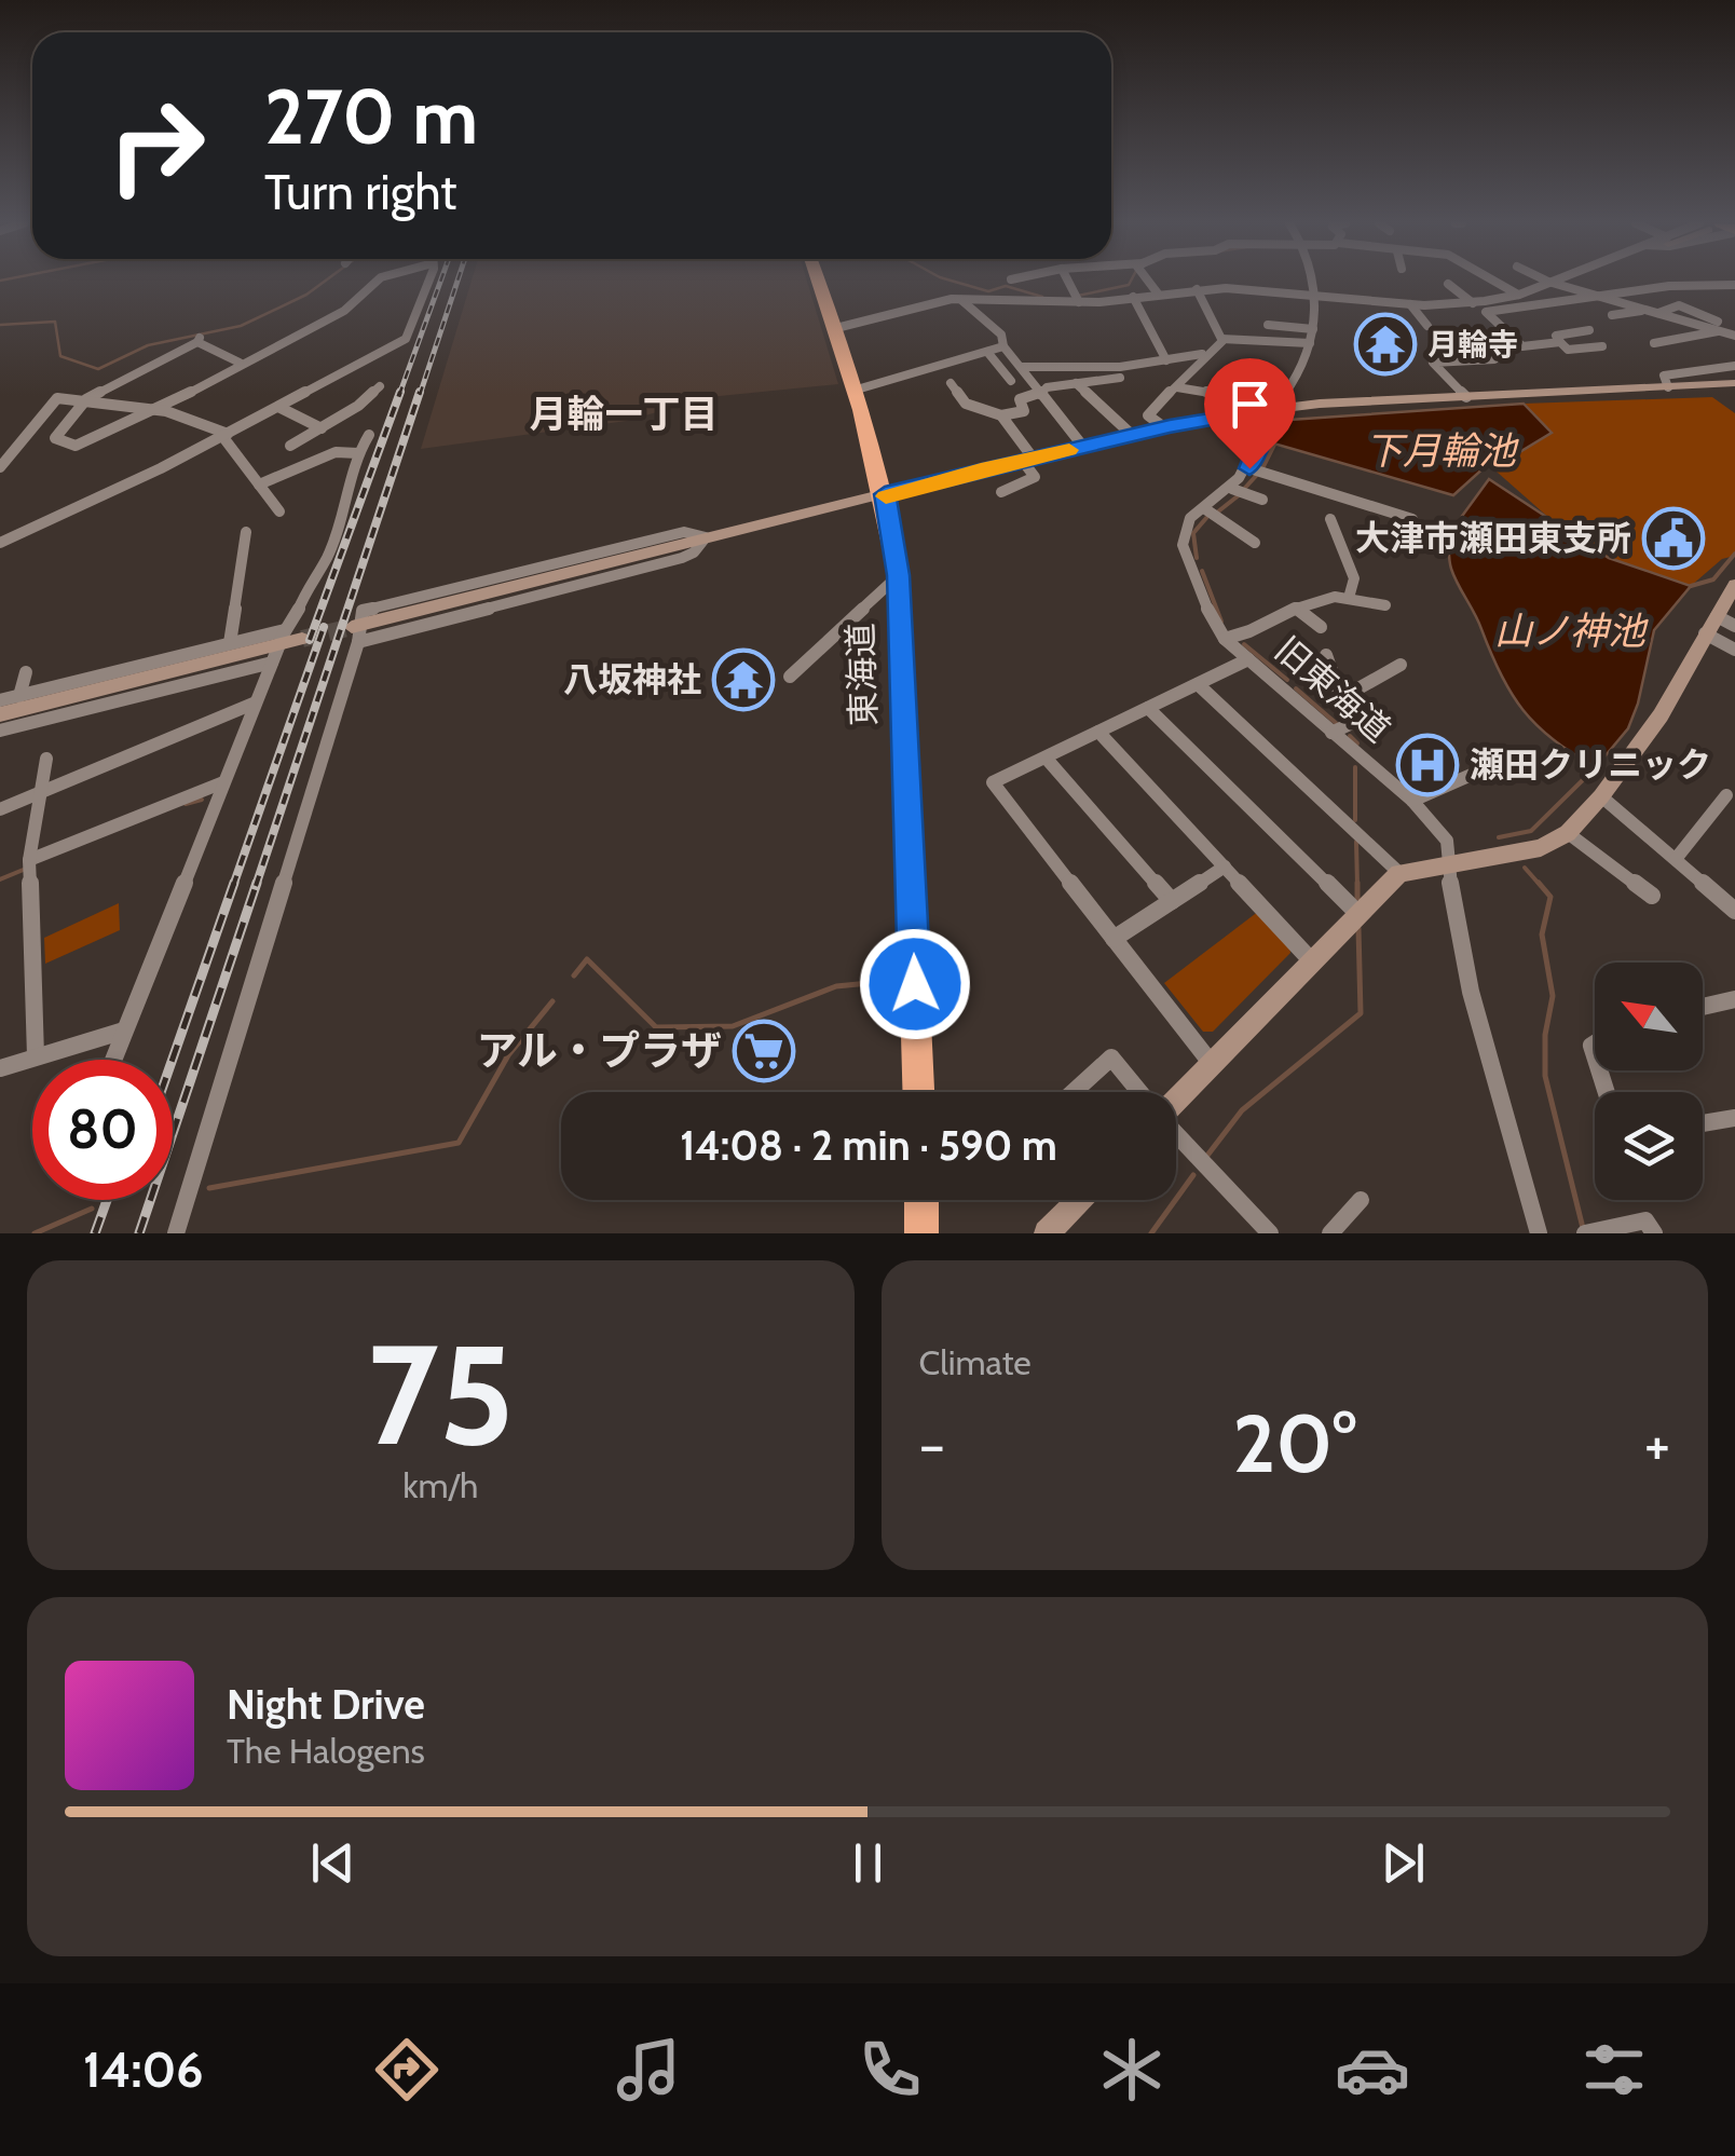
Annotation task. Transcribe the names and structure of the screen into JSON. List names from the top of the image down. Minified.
{"streets":{"highway":["東海道"],"street":["旧東海道"]},"districts":["月輪一丁目"],"water":["下月輪池","山ノ神池"],"places":{"temple":["月輪寺","八坂神社"],"public building":["大津市瀬田東支所"],"hospital":["瀬田クリニック"],"supermarket":["アル・プラザ"]},"north":"top left","page":{"turn":["270 m","Turn right"],"limit":"80","trip":"14:08 · 2 min · 590 m","tile":[["75","km/h"],"Climate"],"heat":["−","20°","+"],"song":["Night Drive","The Halogens"],"tabs":"14:06"}}
